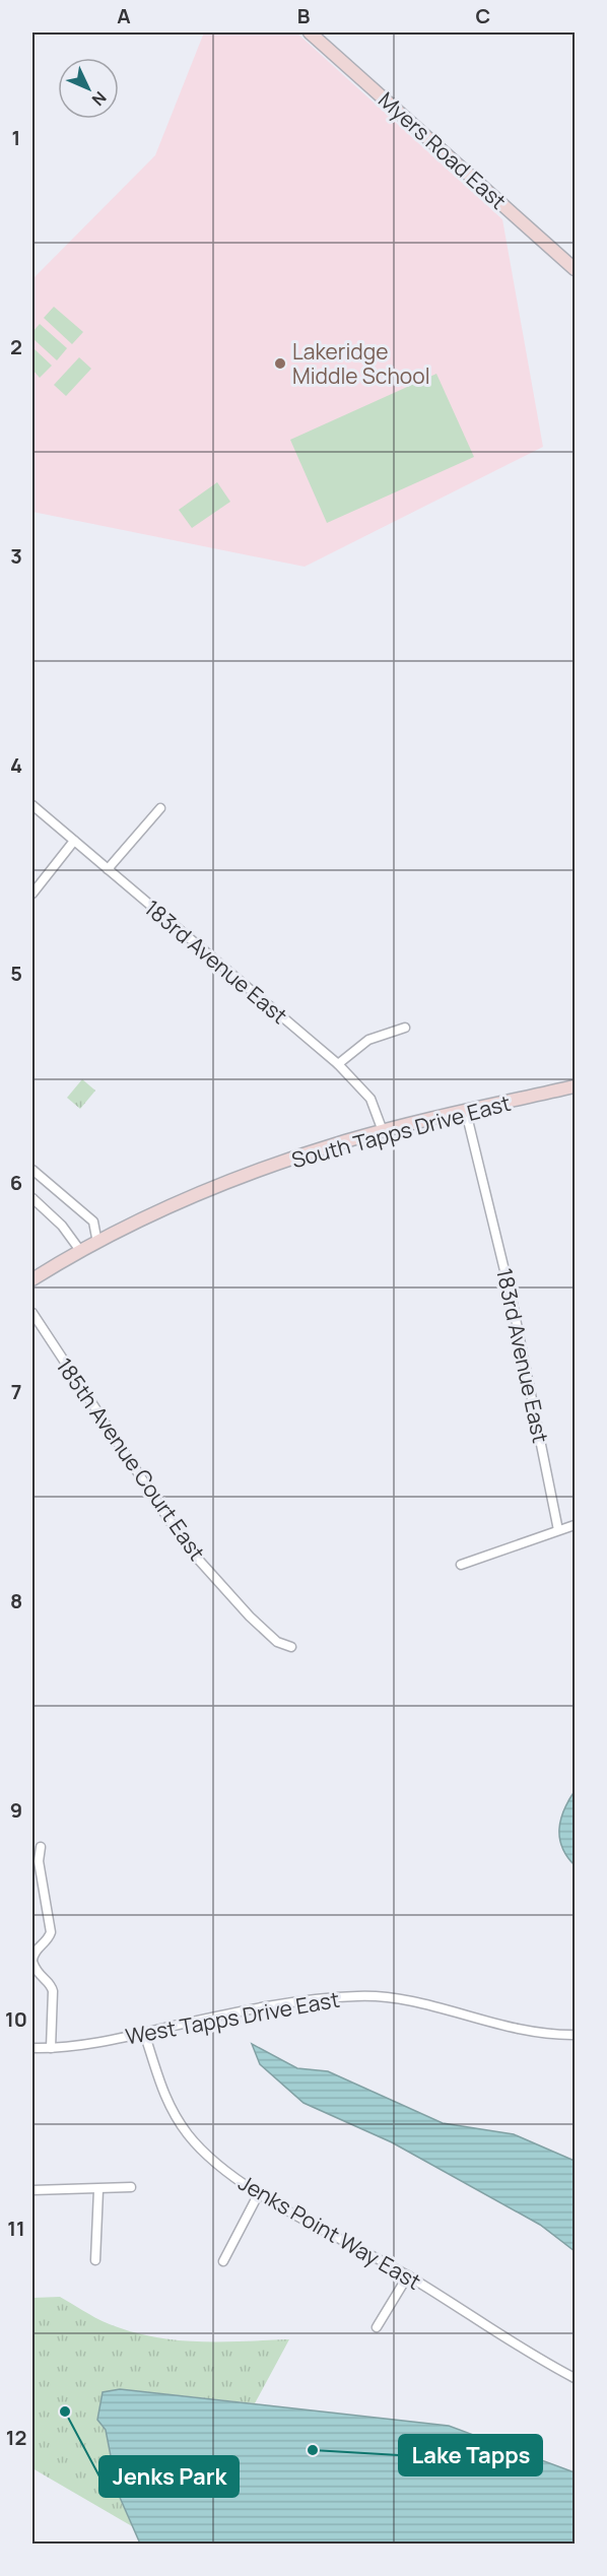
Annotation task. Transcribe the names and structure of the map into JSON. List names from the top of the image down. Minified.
{"streets":{"street":["Myers Road East","183rd Avenue East","South Tapps Drive East","185th Avenue Court East","West Tapps Drive East","Jenks Point Way East"]},"crossings":[["183rd Avenue East","South Tapps Drive East"],["West Tapps Drive East","Jenks Point Way East"]],"places":["Lakeridge Middle School","Jenks Park","Lake Tapps"],"north":"bottom right","grid":{"columns":["A","B","C"],"rows":["1","2","3","4","5","6","7","8","9","10","11","12"]}}
